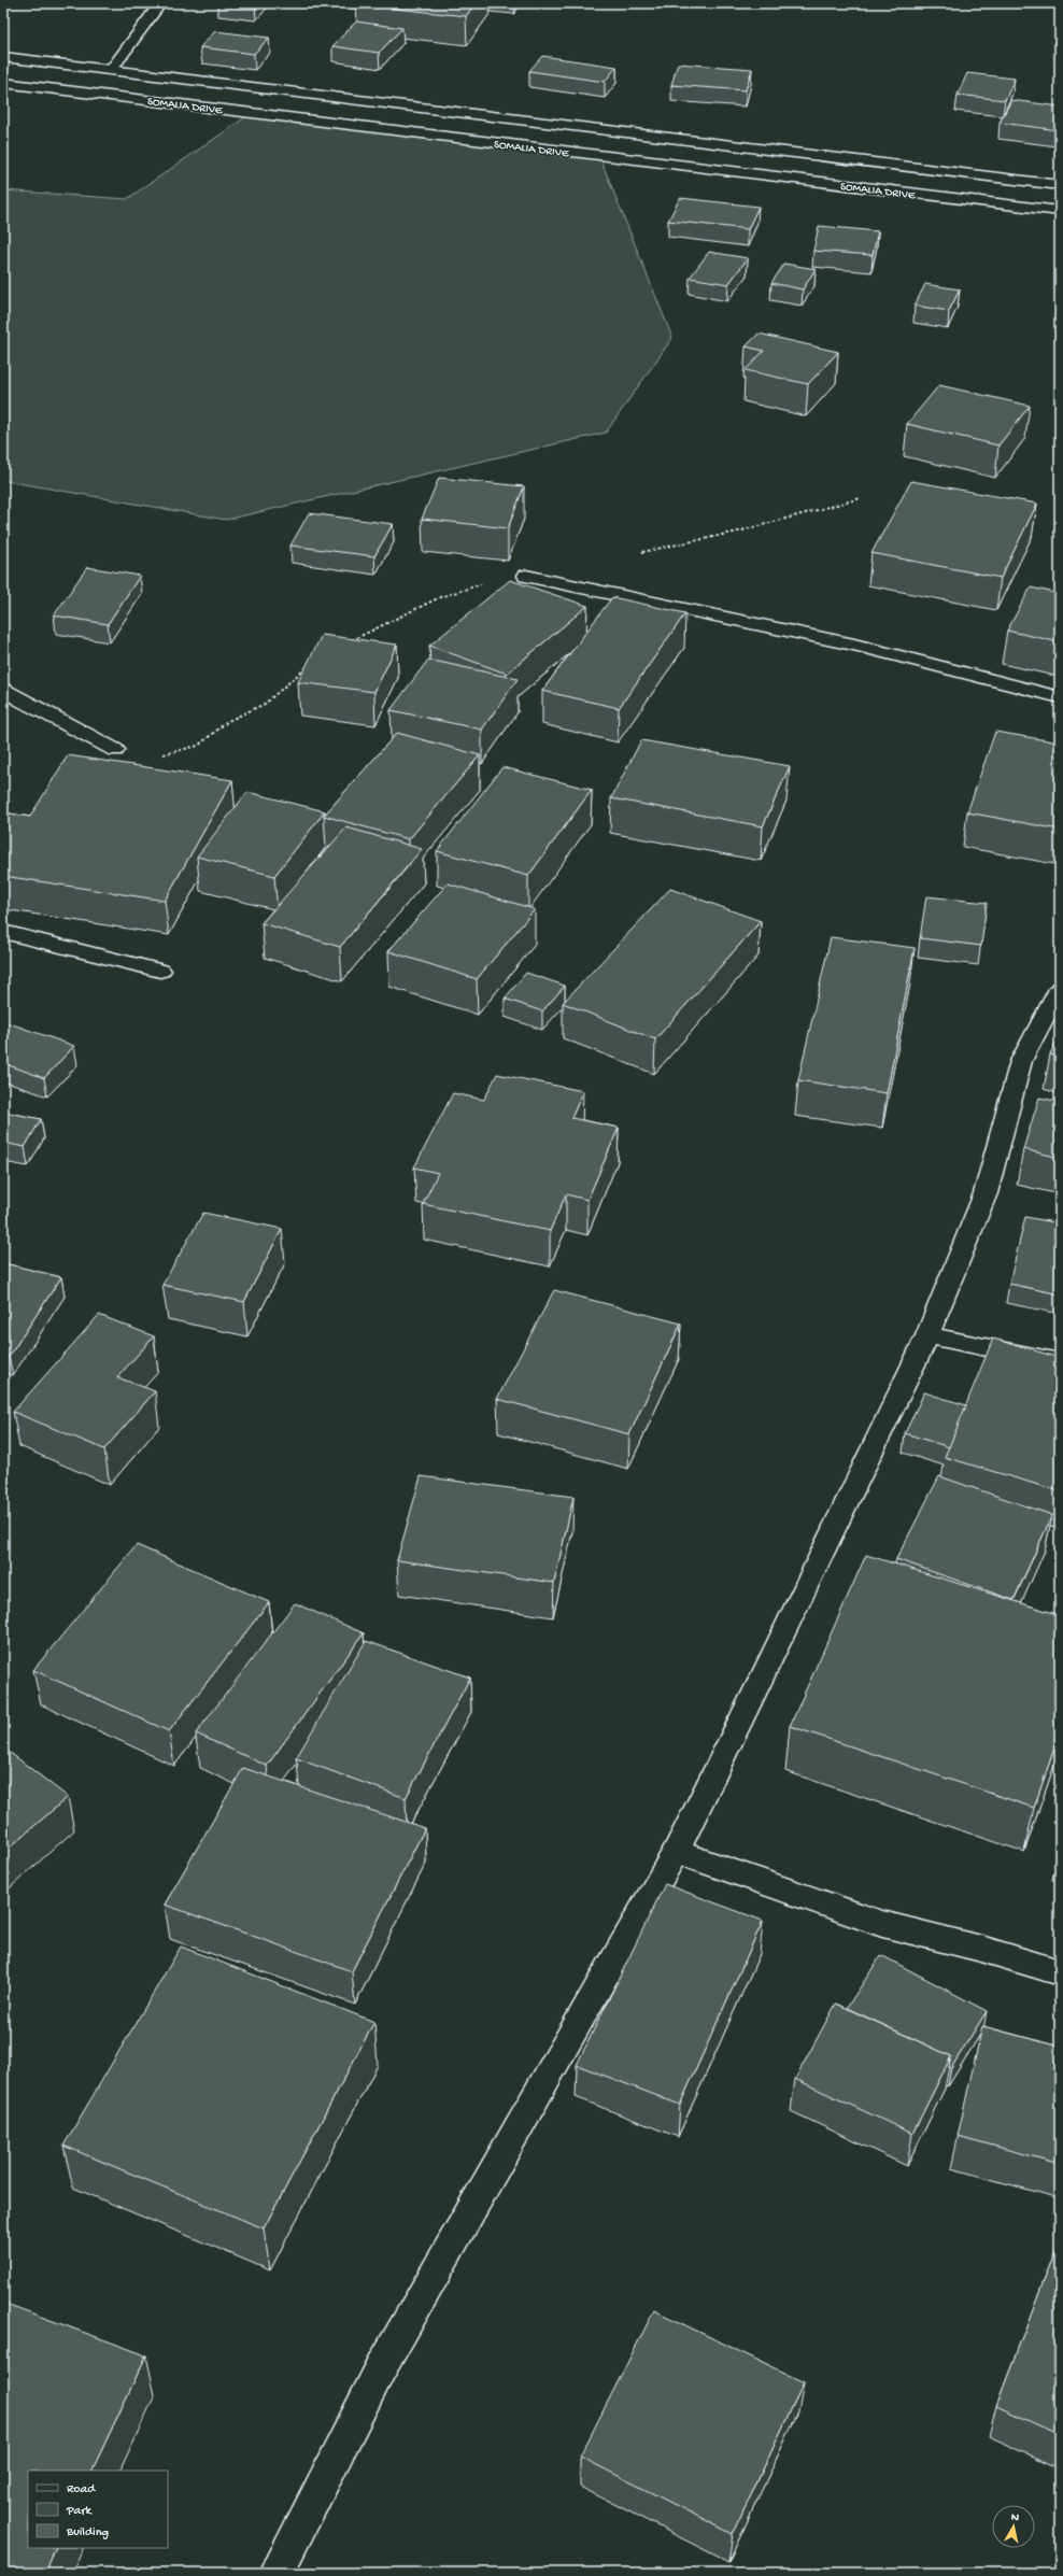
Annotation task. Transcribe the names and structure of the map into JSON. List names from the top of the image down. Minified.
{"streets":{"street":["SOMALIA DRIVE"]},"legend":["Road","Park","Building"],"north":"top"}
